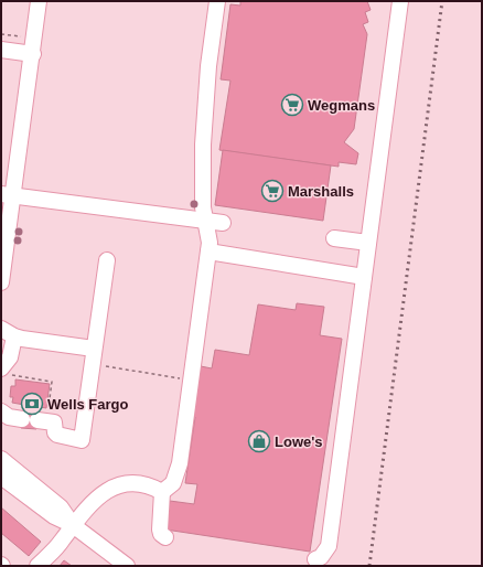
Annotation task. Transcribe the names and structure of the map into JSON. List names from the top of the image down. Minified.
{"places":{"supermarket":["Wegmans","Marshalls"],"bank":["Wells Fargo"],"shop":["Lowe's"]}}
